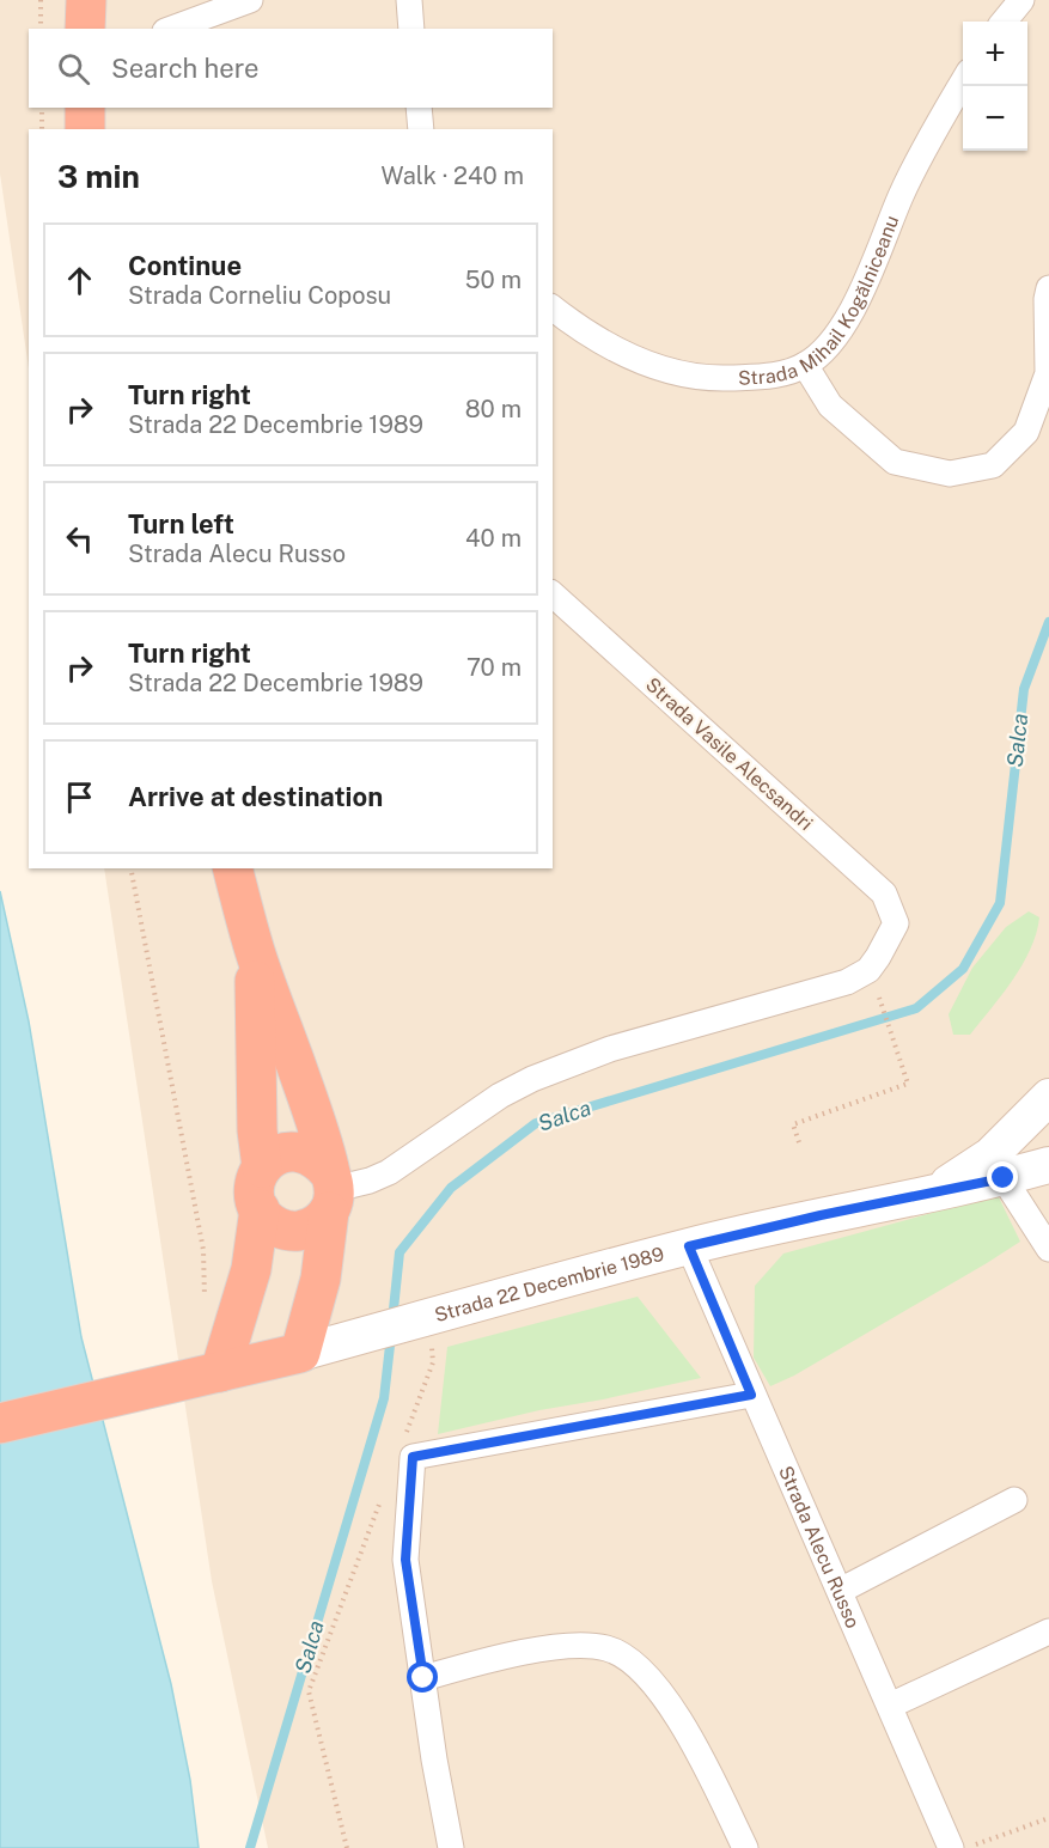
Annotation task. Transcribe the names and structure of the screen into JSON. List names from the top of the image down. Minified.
{"streets":{"main road":["Strada 22 Decembrie 1989"],"street":["Strada Mihail Kogălniceanu","Strada Vasile Alecsandri","Strada Alecu Russo"]},"crossings":[["Strada 22 Decembrie 1989","Strada Alecu Russo"]],"water":["Salca"],"page":{"map_buttons":["+","−"],"search":"Search here","heading":["3 min","Walk · 240 m"],"list":[["Continue","Strada Corneliu Coposu","50 m"],["Turn right","Strada 22 Decembrie 1989","80 m"],["Turn left","Strada Alecu Russo","40 m"],["Turn right","Strada 22 Decembrie 1989","70 m"],"Arrive at destination"]}}
